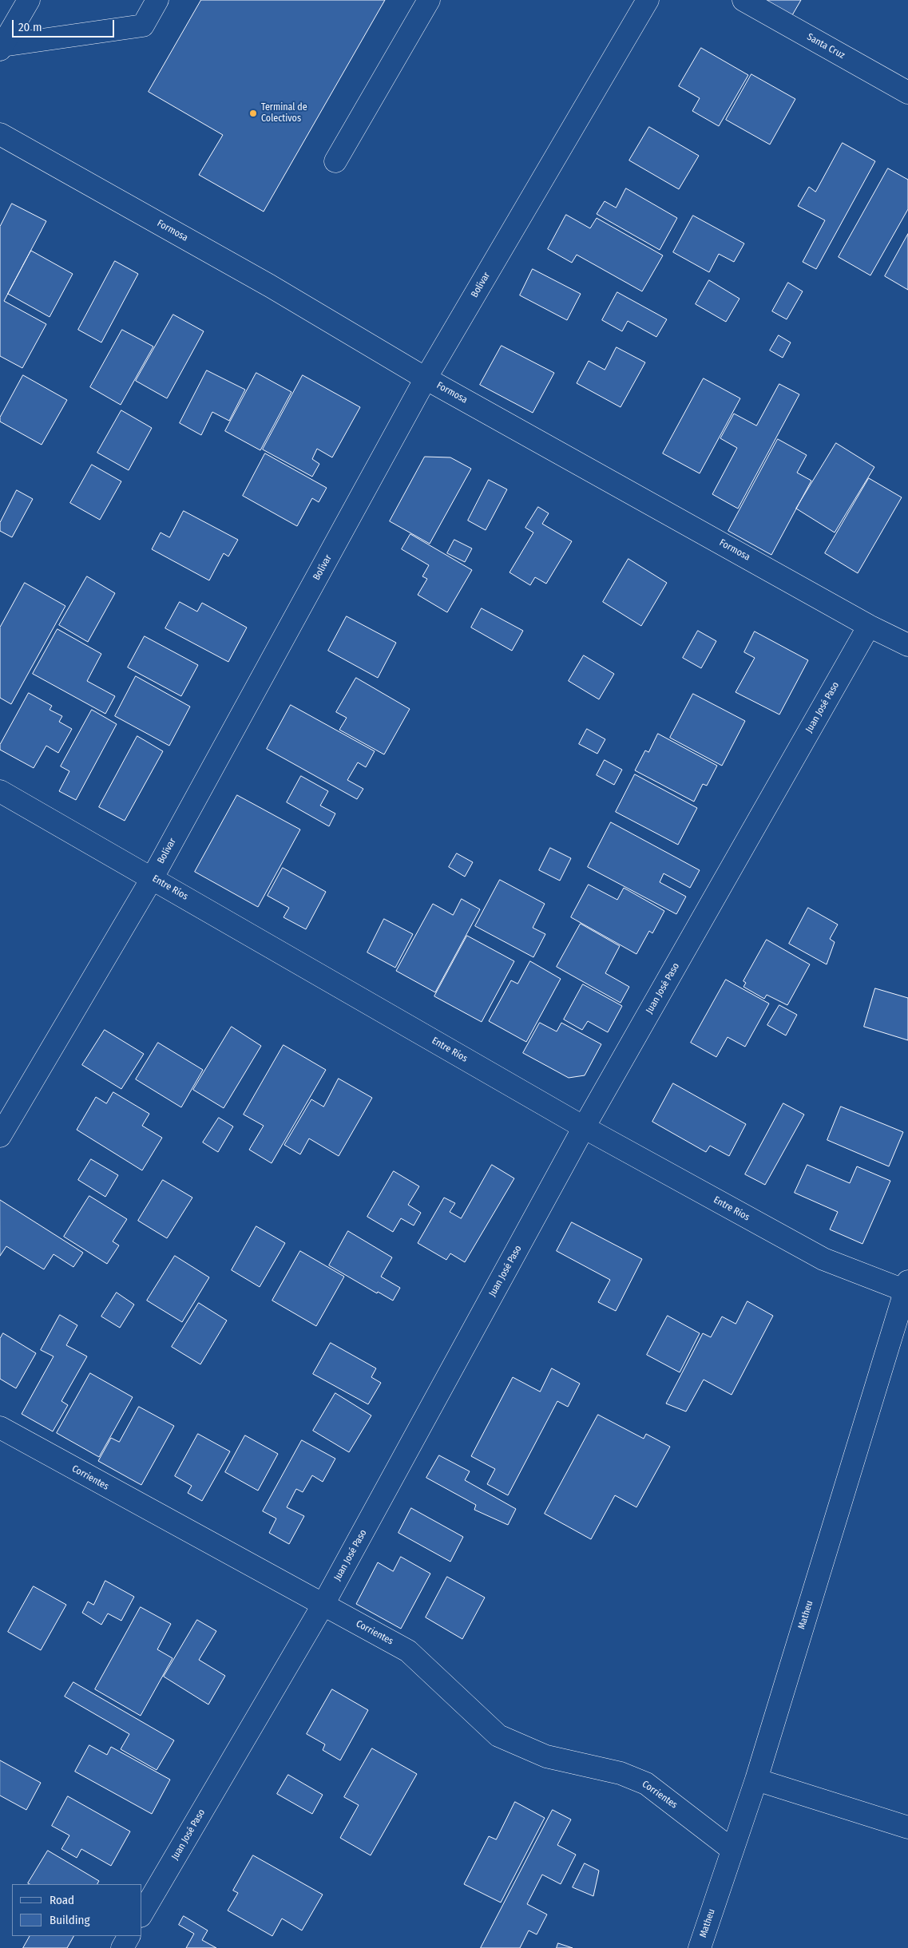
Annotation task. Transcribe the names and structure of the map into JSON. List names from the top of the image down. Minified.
{"streets":{"street":["Santa Cruz","Formosa","Bolívar","Juan José Paso","Entre Ríos","Corrientes","Matheu"]},"crossings":[["Formosa","Bolívar"],["Formosa","Juan José Paso"],["Bolívar","Entre Ríos"],["Juan José Paso","Entre Ríos"],["Juan José Paso","Corrientes"],["Entre Ríos","Matheu"],["Corrientes","Matheu"]],"places":["Terminal de Colectivos"],"legend":["Road","Building"],"scale_bar":"20 m"}
